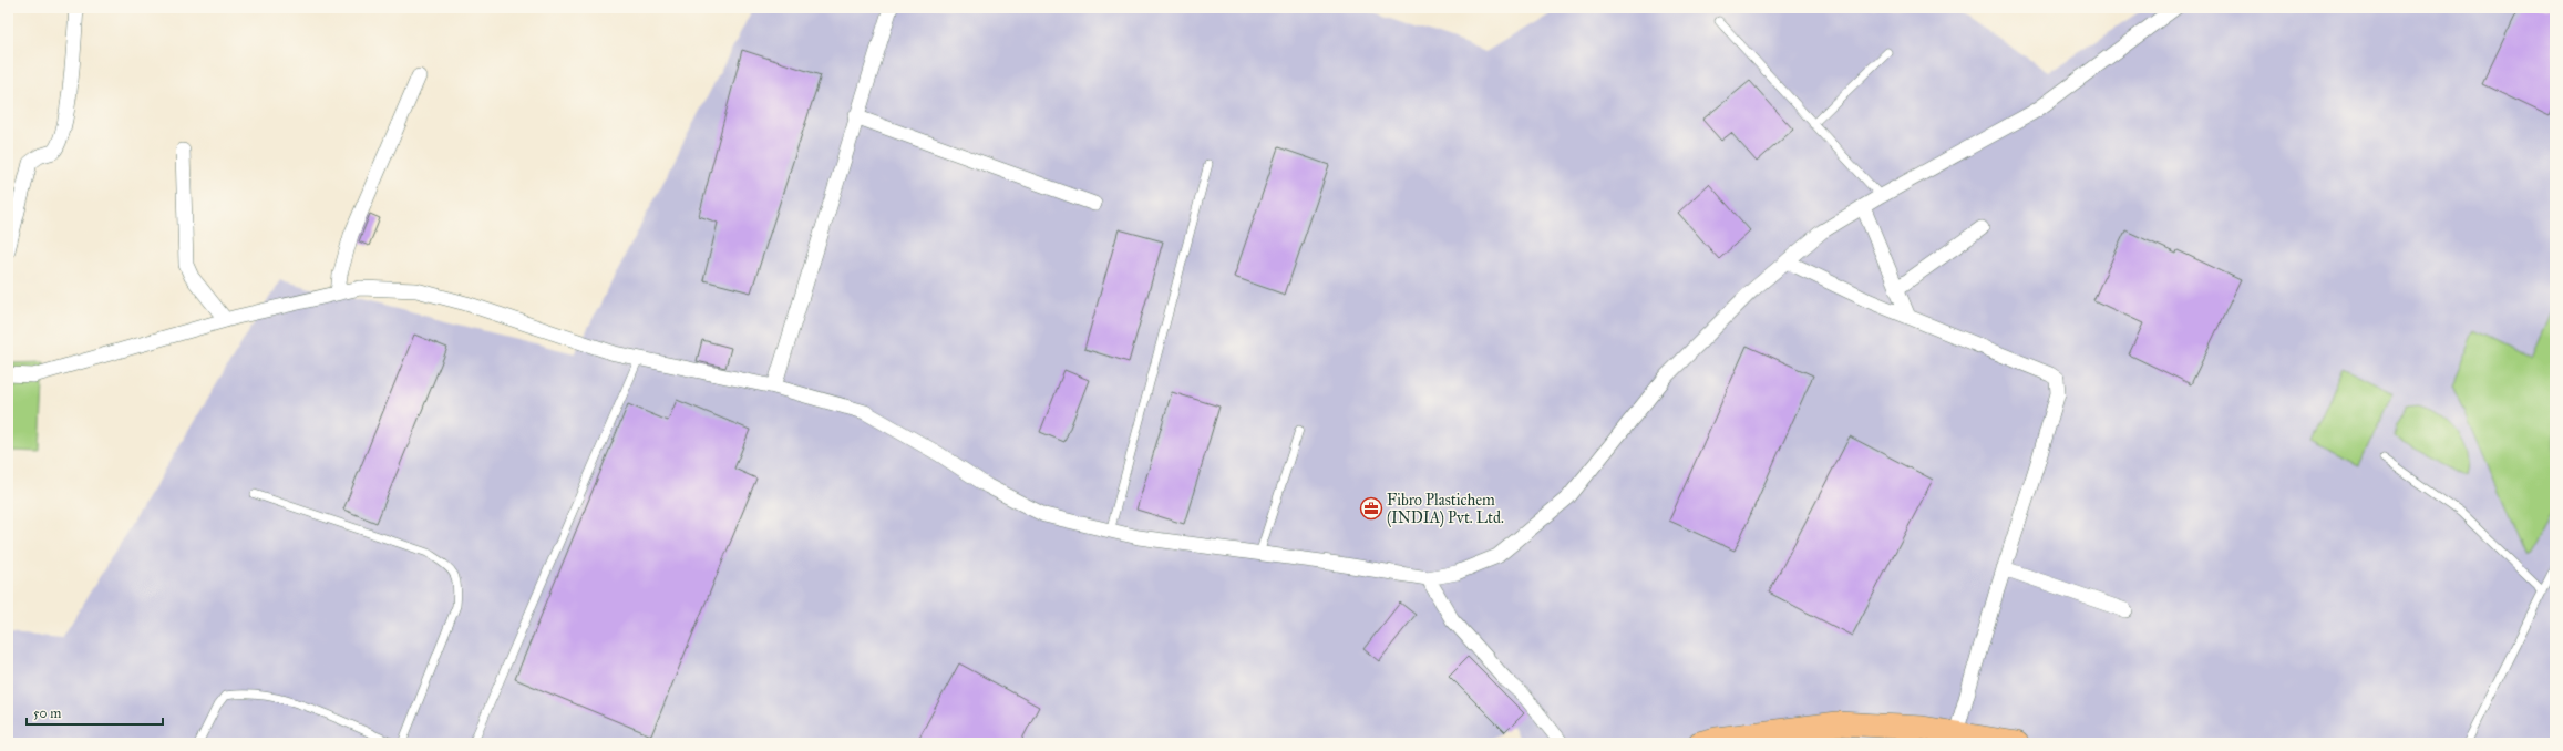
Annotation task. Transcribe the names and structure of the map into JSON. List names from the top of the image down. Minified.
{"places":{"office":["Fibro Plastichem (INDIA) Pvt. Ltd."]},"scale_bar":"50 m"}
